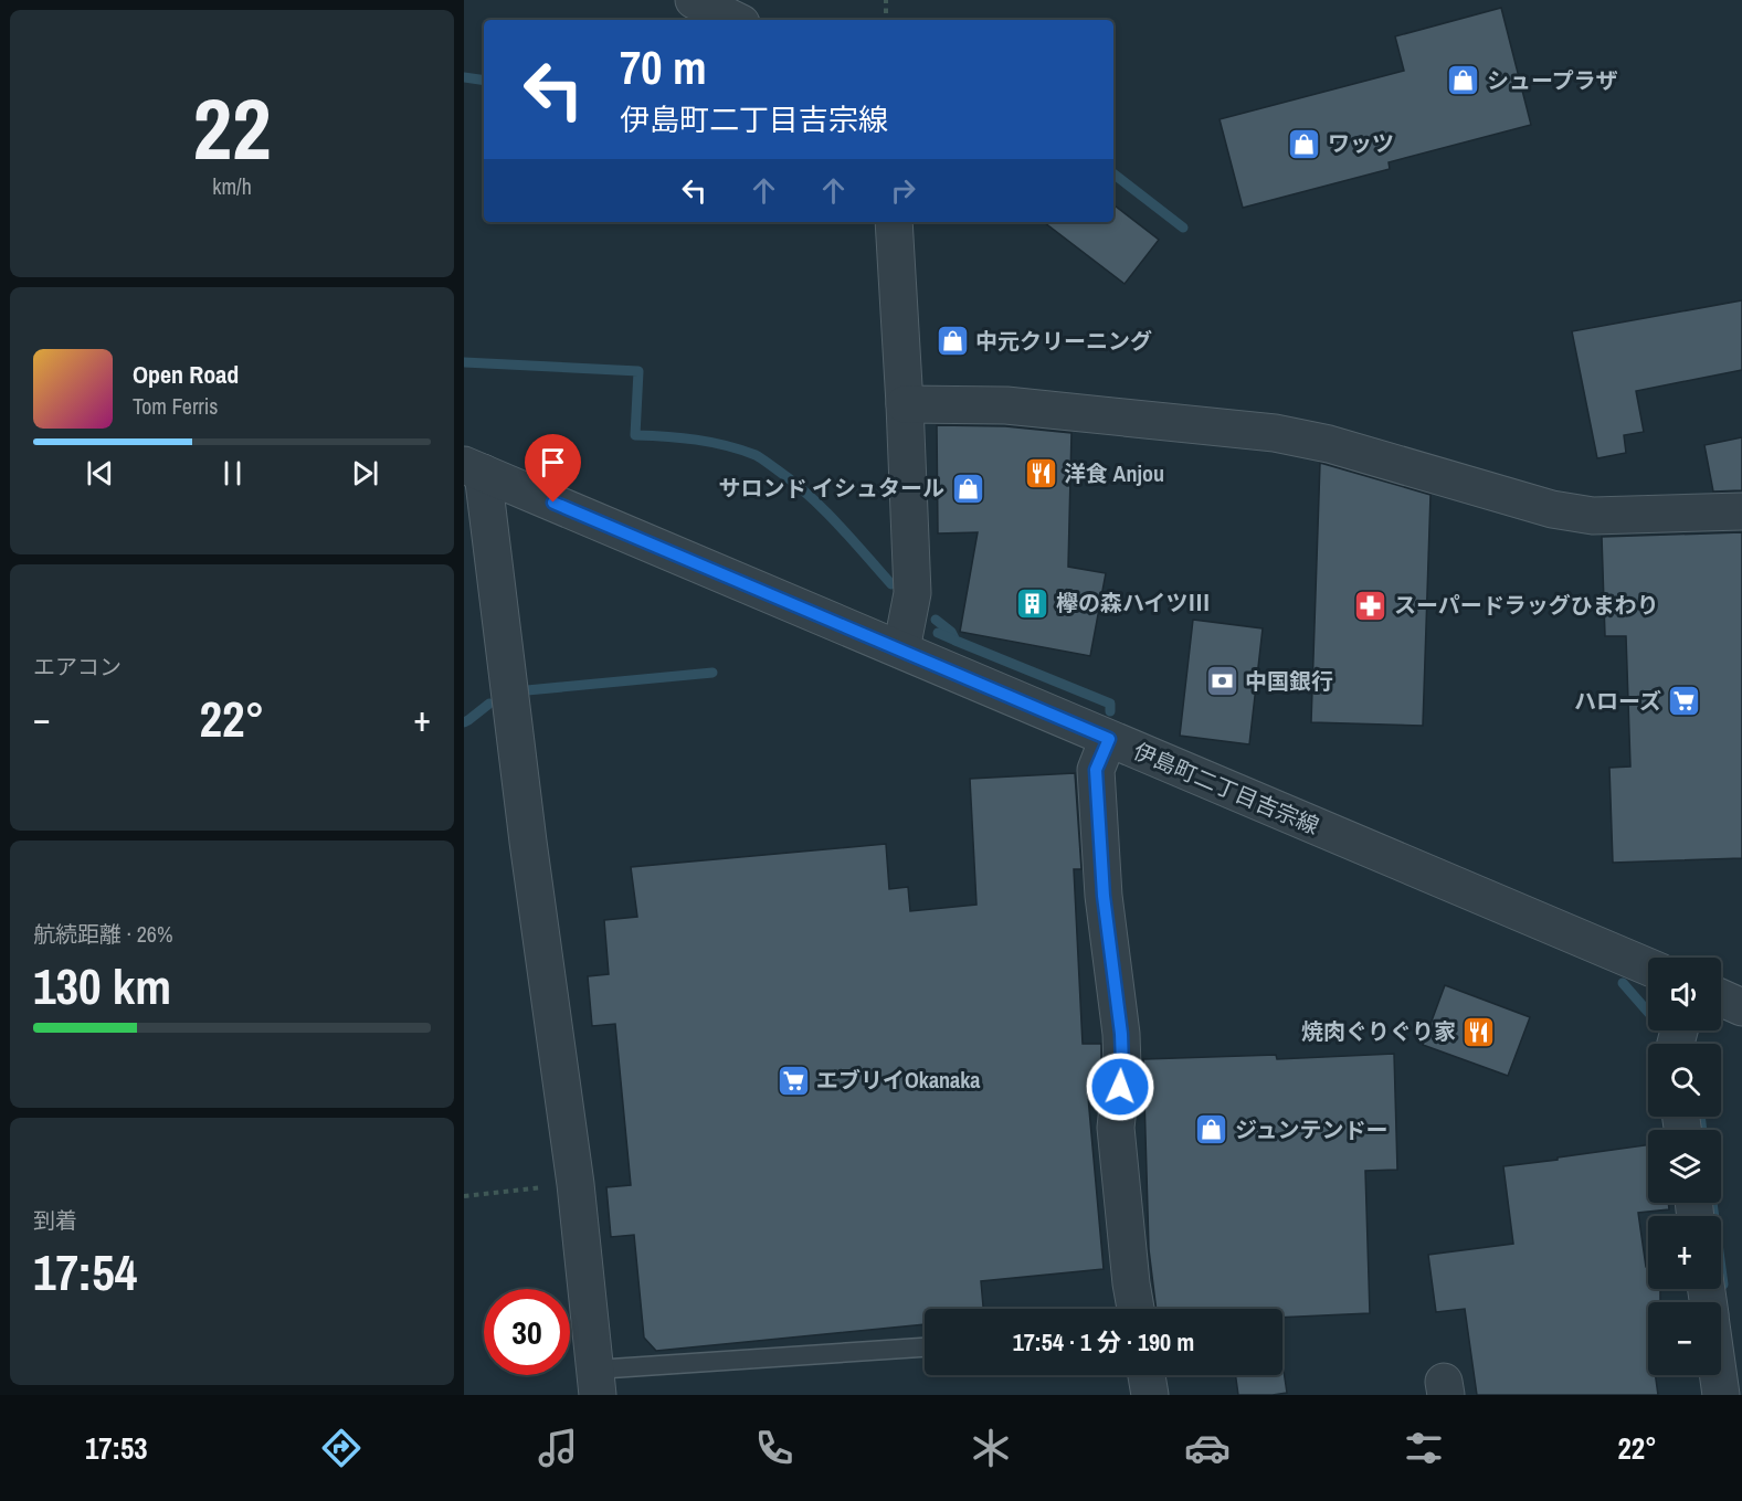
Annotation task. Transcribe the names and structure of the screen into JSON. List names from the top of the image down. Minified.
{"streets":{"street":["伊島町二丁目吉宗線"]},"places":{"shop":["シュープラザ","ワッツ","中元クリーニング","サロンド イシュタール","ジュンテンドー"],"restaurant":["洋食 Anjou","焼肉ぐりぐり家"],"building":["欅の森ハイツⅢ"],"pharmacy":["スーパードラッグひまわり"],"bank":["中国銀行"],"supermarket":["ハローズ","エブリイOkanaka"]},"page":{"tile":[["22","km/h"],"エアコン",["航続距離 · 26%","130 km"],["到着","17:54"]],"turn":["70 m","伊島町二丁目吉宗線"],"song":["Open Road","Tom Ferris"],"heat":["−","22°","+"],"map_buttons":["+","−"],"limit":"30","trip":"17:54 · 1 分 · 190 m","tabs":["17:53","22°"]}}
